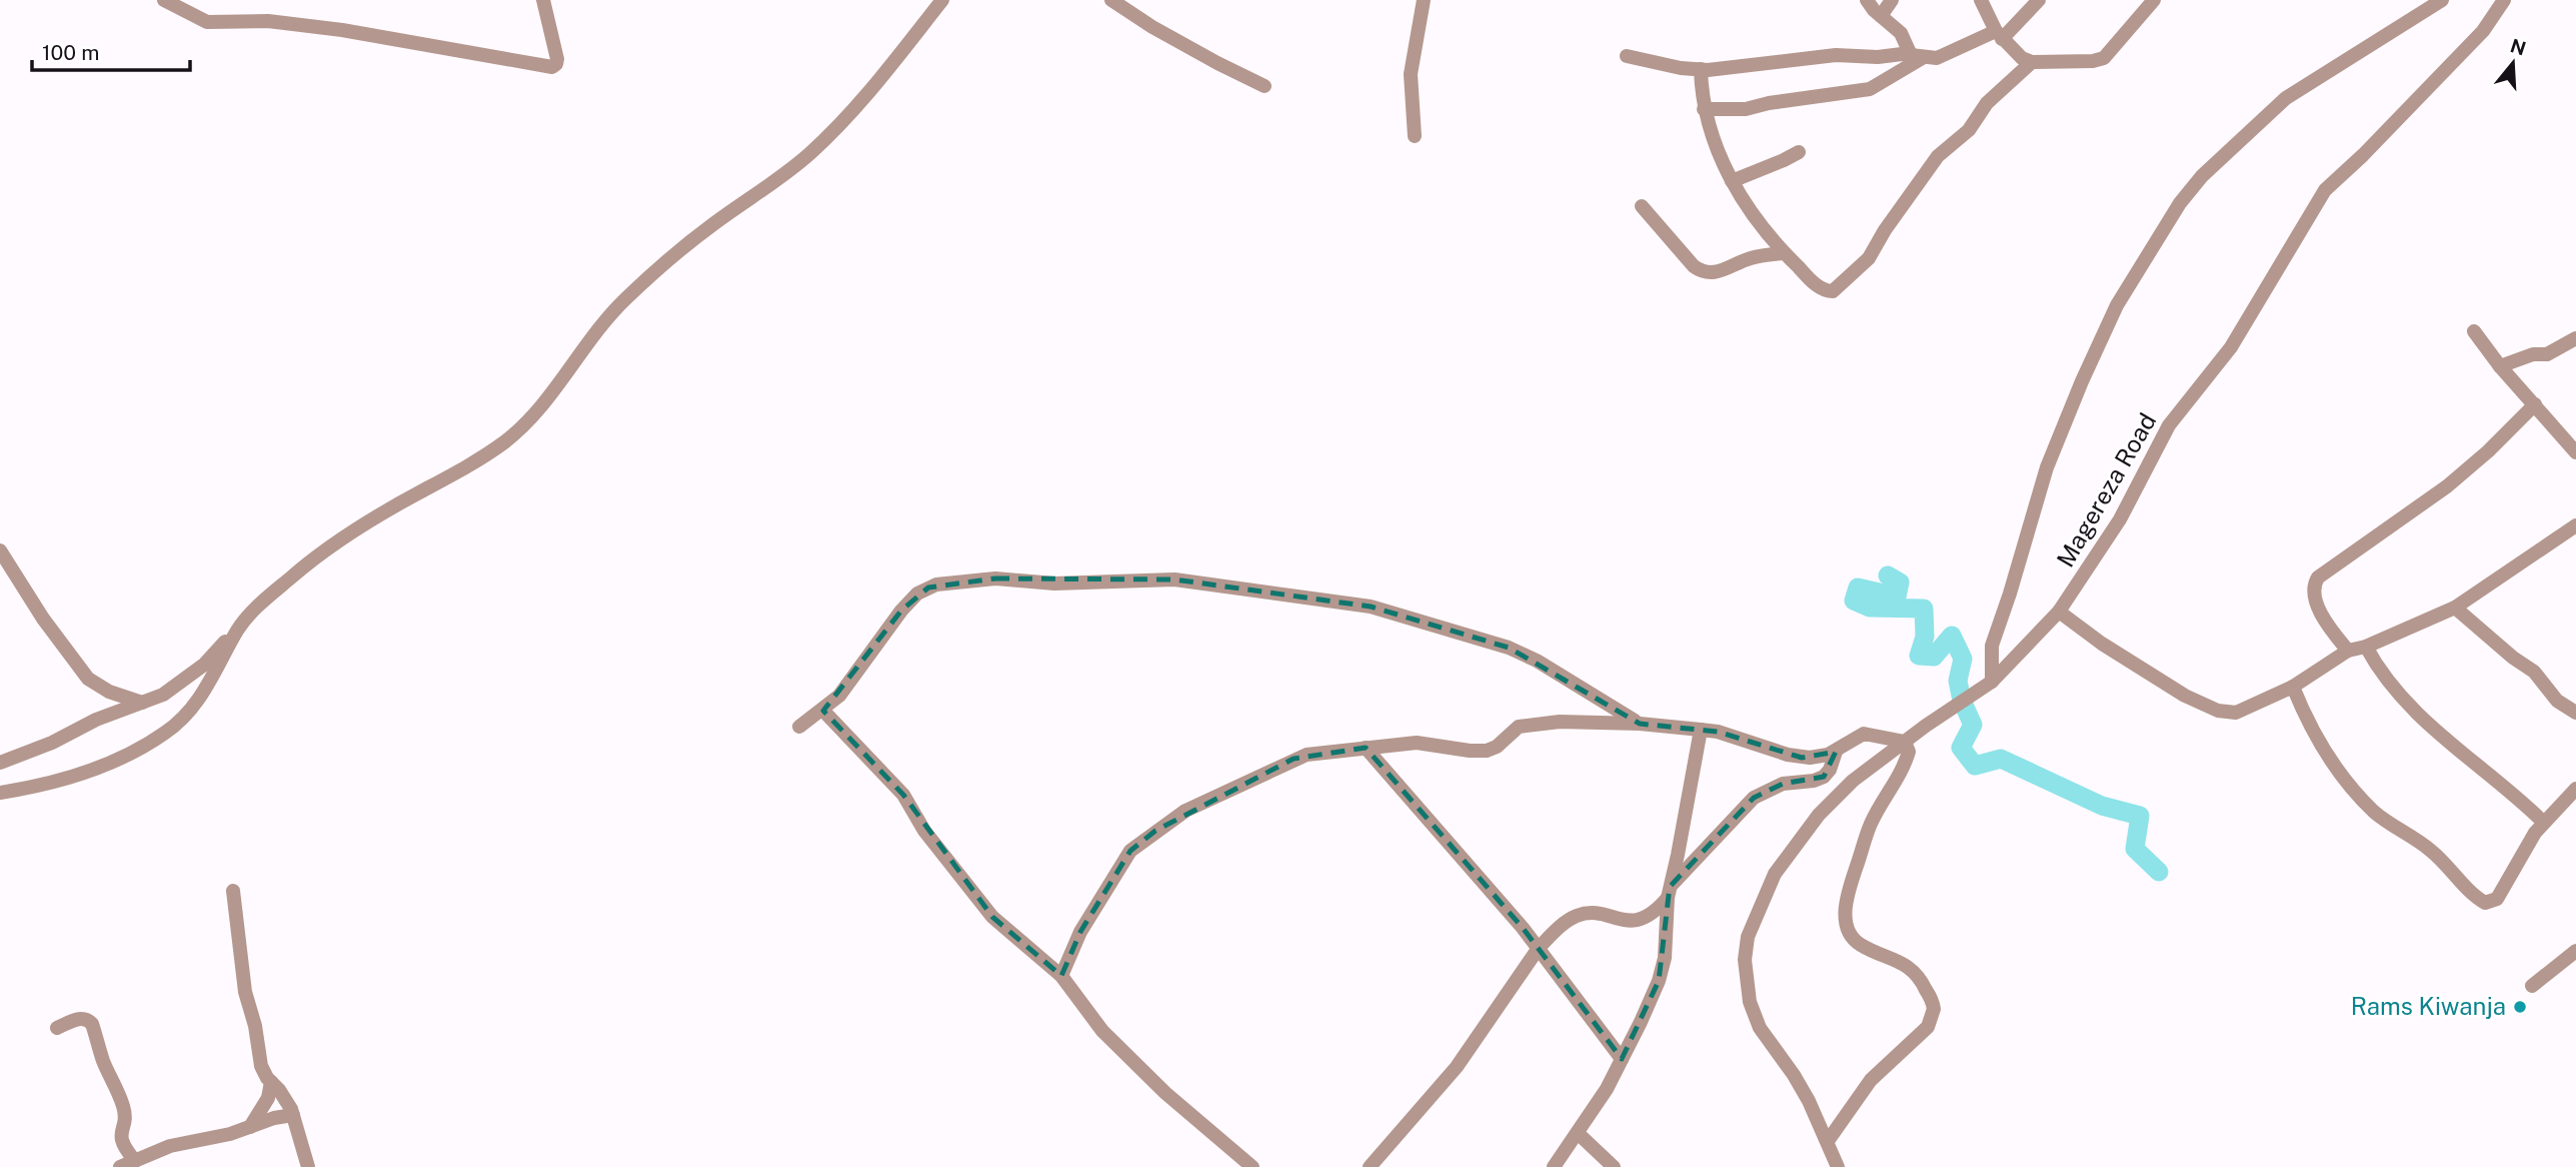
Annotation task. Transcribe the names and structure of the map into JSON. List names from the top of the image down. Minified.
{"streets":{"street":["Magereza Road"]},"places":["Rams Kiwanja"],"scale_bar":"100 m","north":"top"}
